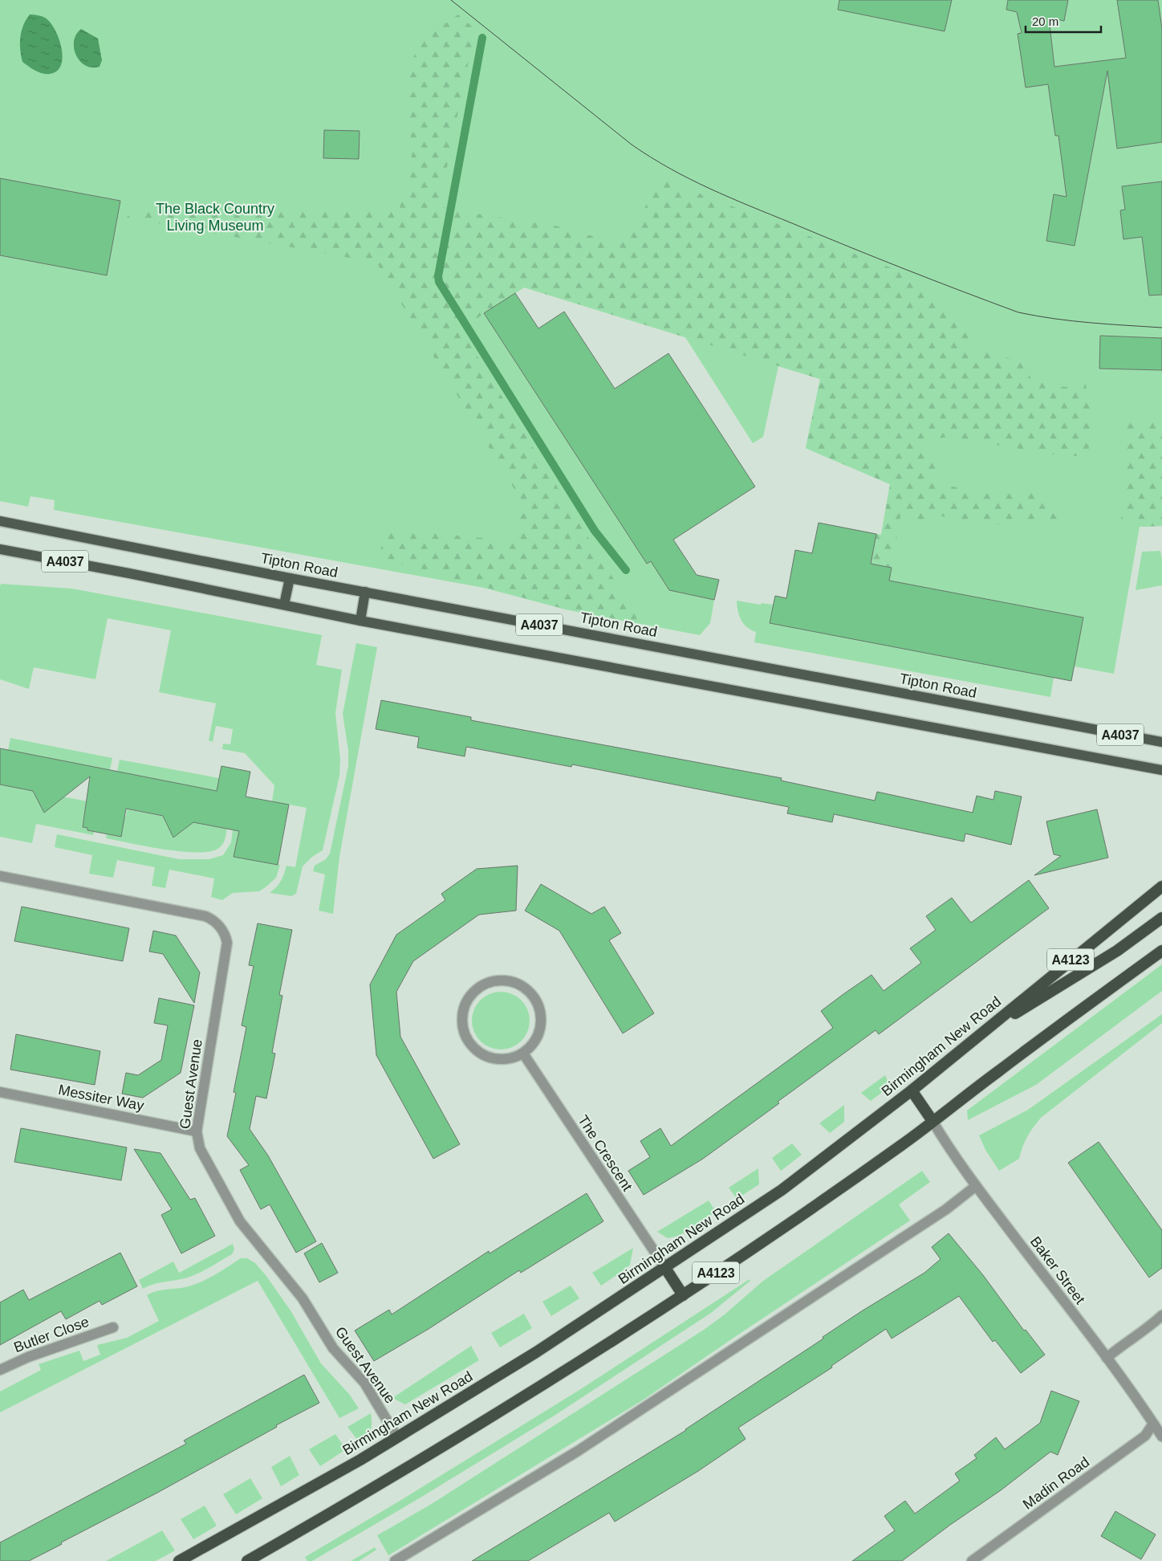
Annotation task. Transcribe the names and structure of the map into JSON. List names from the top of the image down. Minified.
{"streets":{"highway":["A4123","Birmingham New Road"],"main road":["A4037","Tipton Road"],"street":["Guest Avenue","Messiter Way","The Crescent","Baker Street","Butler Close","Madin Road"]},"crossings":[["A4123","Baker Street"],["Birmingham New Road","Guest Avenue"],["Birmingham New Road","The Crescent"],["Guest Avenue","Messiter Way"],["Baker Street","Madin Road"]],"parks":["The Black Country Living Museum"],"scale_bar":"20 m"}
